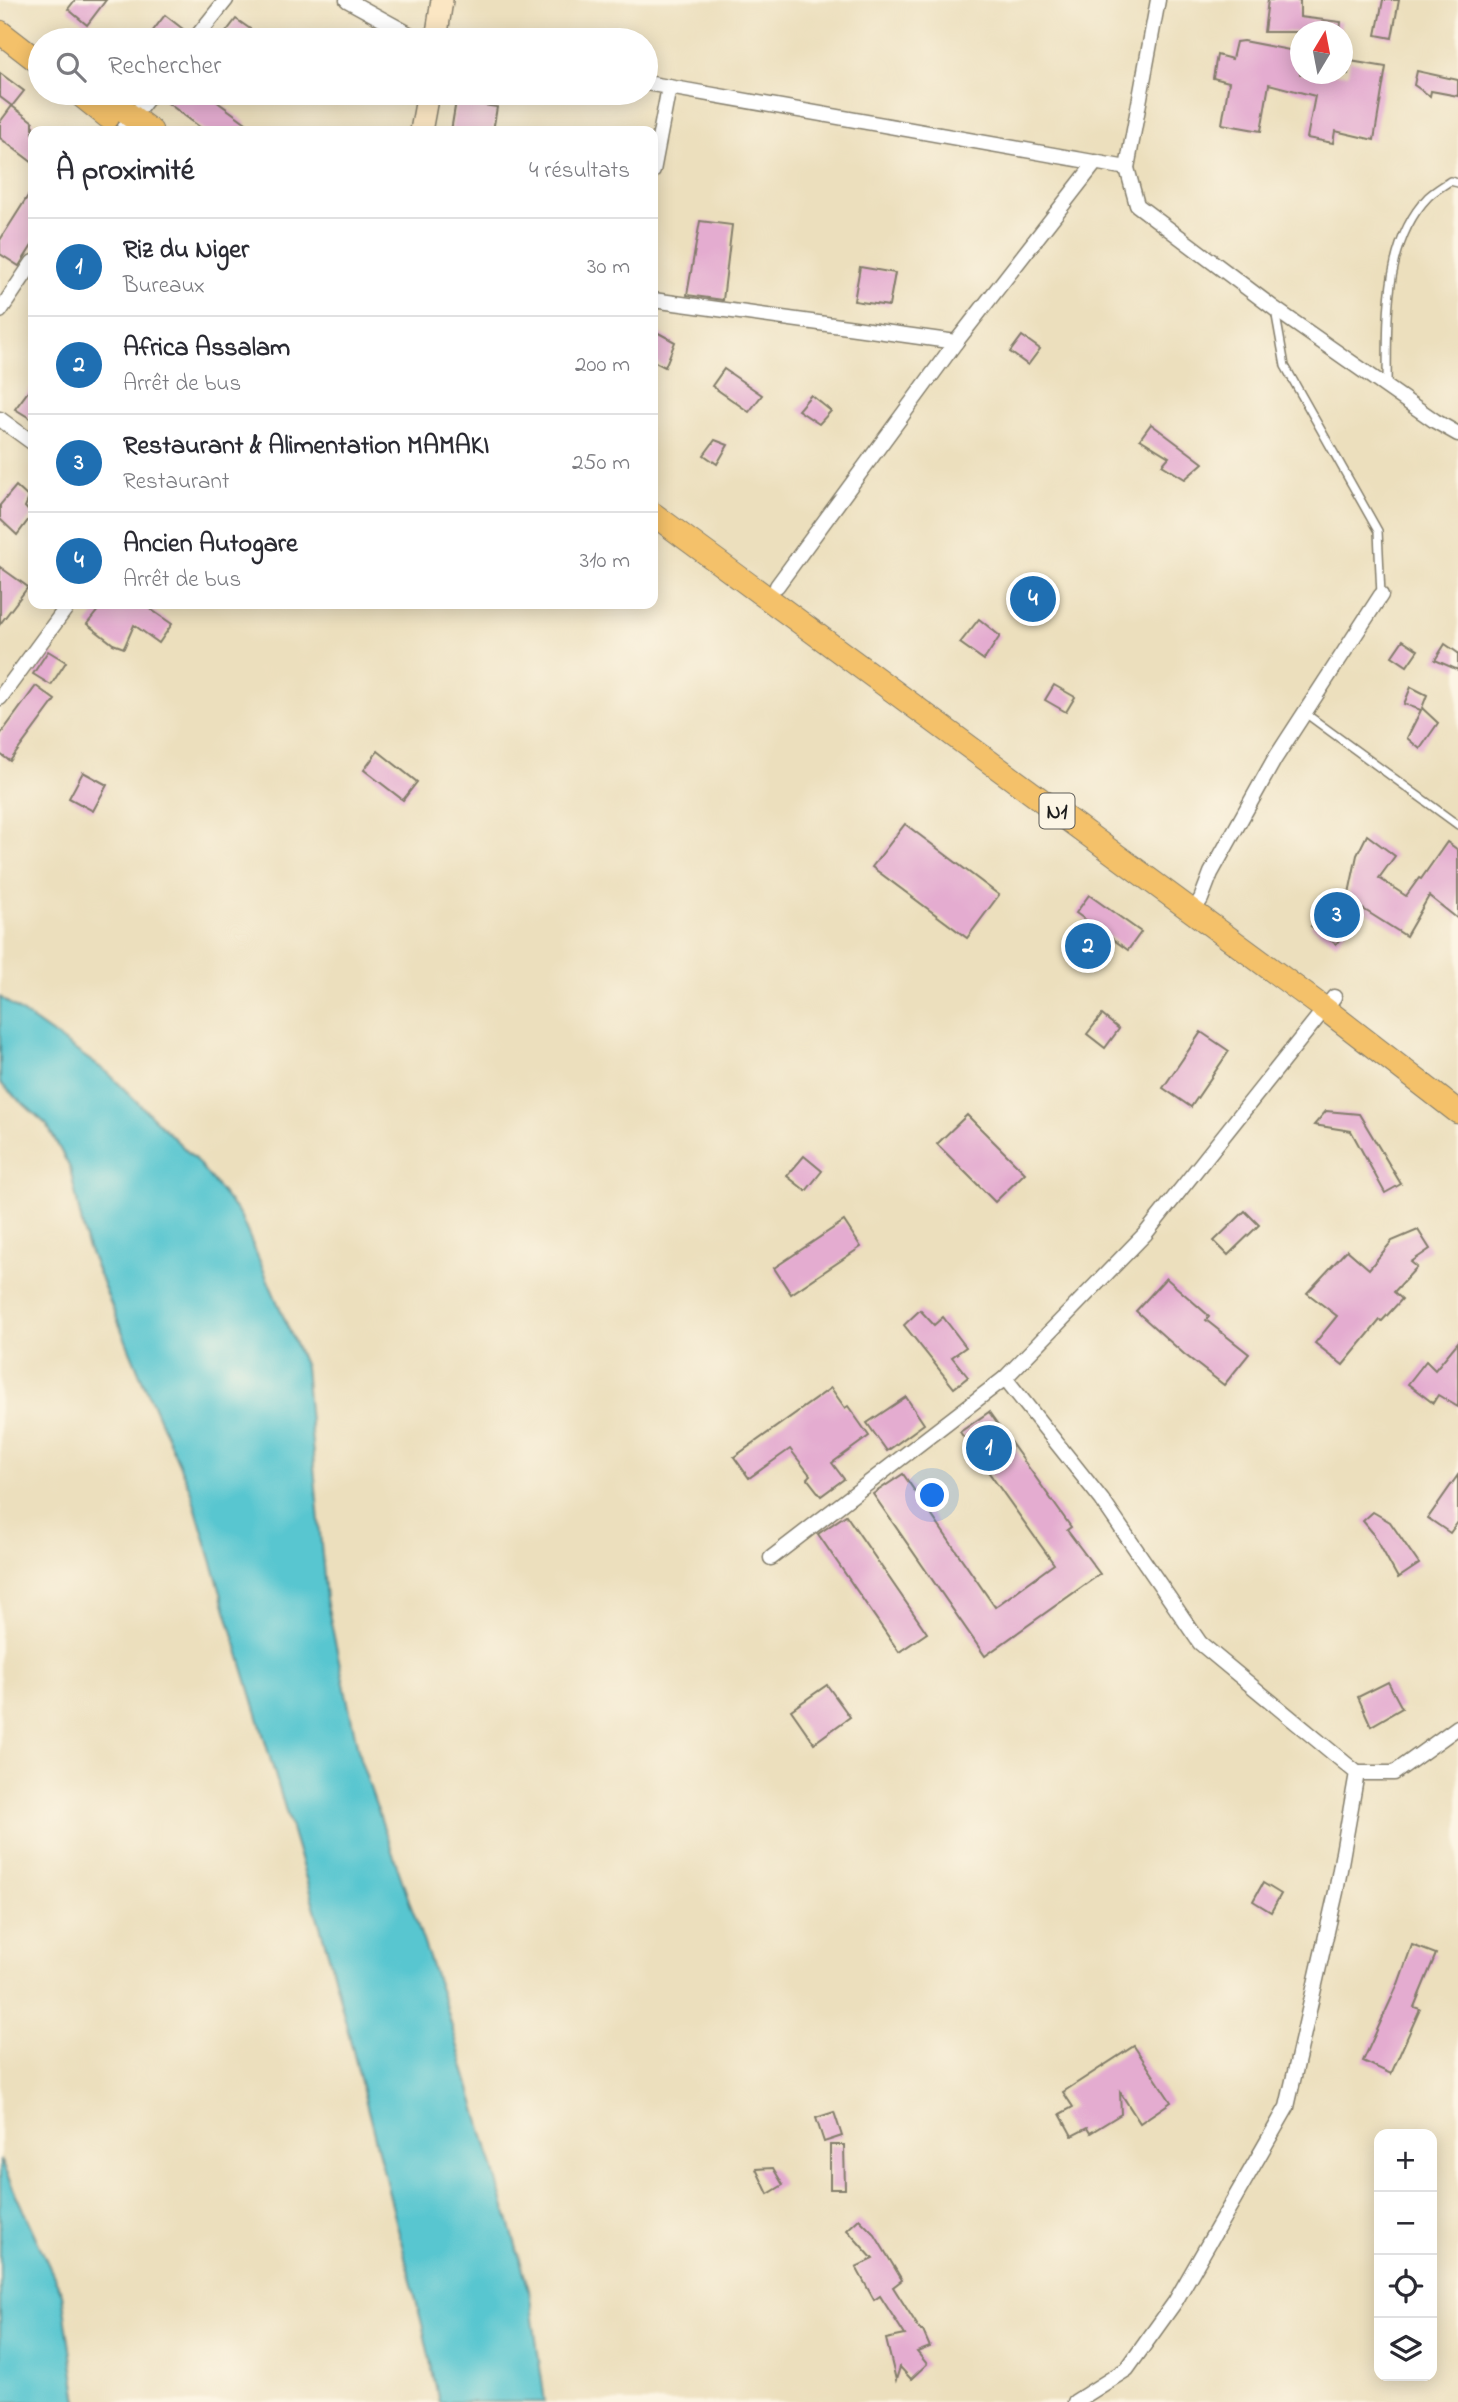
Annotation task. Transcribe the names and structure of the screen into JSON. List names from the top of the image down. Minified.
{"streets":{"main road":["N1"]},"north":"top","page":{"search":"Rechercher","heading":["À proximité","4 résultats"],"list":[{"mark":"1","name":"Riz du Niger","note":"Bureaux","value":"30 m"},{"mark":"2","name":"Africa Assalam","note":"Arrêt de bus","value":"200 m"},{"mark":"3","name":"Restaurant & Alimentation MAMAKI","note":"Restaurant","value":"250 m"},{"mark":"4","name":"Ancien Autogare","note":"Arrêt de bus","value":"310 m"}],"pins":["4","3","2","1"],"map_buttons":["+","−"]}}
